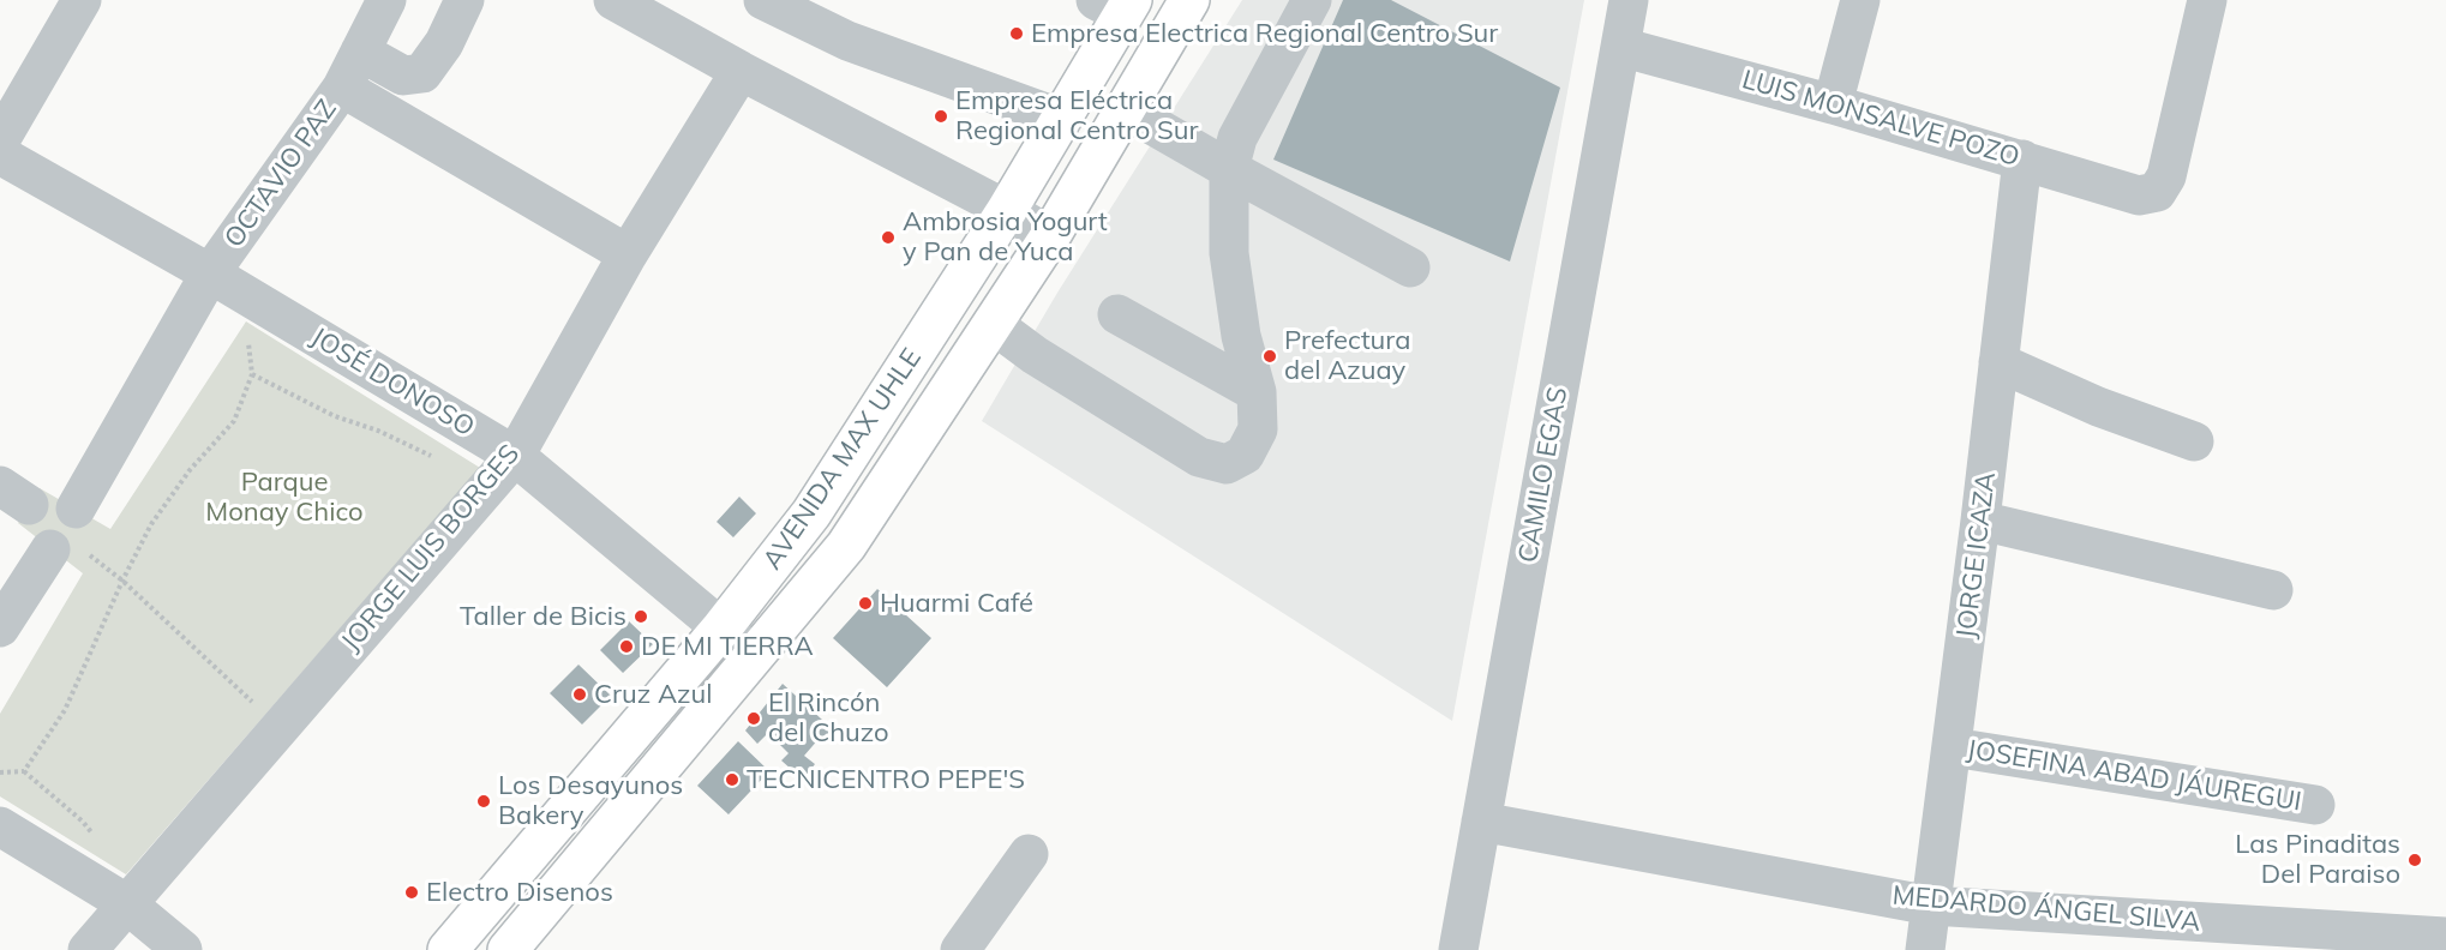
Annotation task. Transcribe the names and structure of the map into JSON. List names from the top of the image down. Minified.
{"streets":{"main road":["AVENIDA MAX UHLE"],"street":["LUIS MONSALVE POZO","OCTAVIO PAZ","JOSÉ DONOSO","CAMILO EGAS","JORGE LUIS BORGES","JORGE ICAZA","JOSEFINA ABAD JÁUREGUI","MEDARDO ÁNGEL SILVA"]},"crossings":[["LUIS MONSALVE POZO","CAMILO EGAS"],["LUIS MONSALVE POZO","JORGE ICAZA"],["OCTAVIO PAZ","JOSÉ DONOSO"],["OCTAVIO PAZ","JORGE LUIS BORGES"],["JOSÉ DONOSO","AVENIDA MAX UHLE"],["JOSÉ DONOSO","JORGE LUIS BORGES"],["CAMILO EGAS","MEDARDO ÁNGEL SILVA"],["JORGE ICAZA","JOSEFINA ABAD JÁUREGUI"],["JORGE ICAZA","MEDARDO ÁNGEL SILVA"]],"parks":["Parque Monay Chico"],"places":["Empresa Electrica Regional Centro Sur","Empresa Eléctrica Regional Centro Sur","Ambrosia Yogurt y Pan de Yuca","Prefectura del Azuay","Huarmi Café","Taller de Bicis","DE MI TIERRA","Cruz Azul","El Rincón del Chuzo","TECNICENTRO PEPE'S","Los Desayunos Bakery","Las Pinaditas Del Paraiso","Electro Disenos"]}
